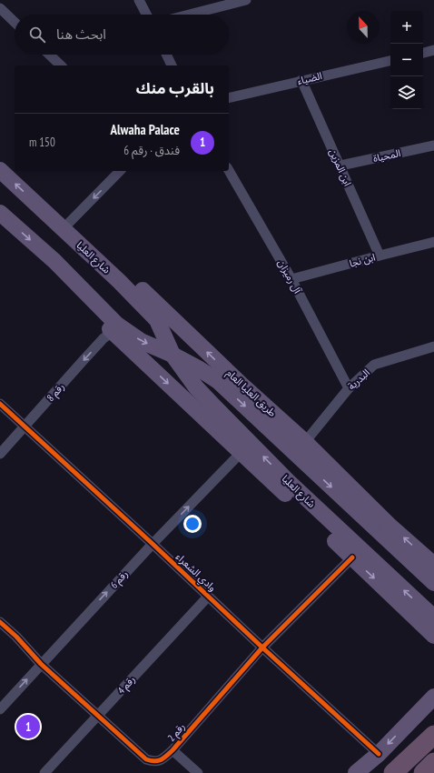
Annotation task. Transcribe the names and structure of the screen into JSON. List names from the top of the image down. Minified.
{"streets":{"main road":["شارع العليا","طريق العليا العام"],"street":["الضياء","المحياة","ابن المزين","ابن نجا","آل رميزان","البدرية","رقم 8","وادي الشعراء","رقم 6","رقم 4","رقم 2"]},"crossings":[["الضياء","ابن المزين"],["المحياة","ابن المزين"],["ابن المزين","ابن نجا"],["شارع العليا","طريق العليا العام"],["ابن نجا","آل رميزان"],["آل رميزان","البدرية"],["البدرية","طريق العليا العام"],["رقم 8","وادي الشعراء"],["وادي الشعراء","رقم 6"],["وادي الشعراء","رقم 4"],["وادي الشعراء","رقم 2"],["رقم 6","رقم 2"],["رقم 4","رقم 2"]],"one_way":["رقم 8","رقم 6"],"north":"top","page":{"map_buttons":["+","−"],"search":"ابحث هنا","heading":"بالقرب منك","list":[{"mark":"1","name":"Alwaha Palace","note":"فندق · رقم 6","value":"150 m"}],"pins":"1"}}
